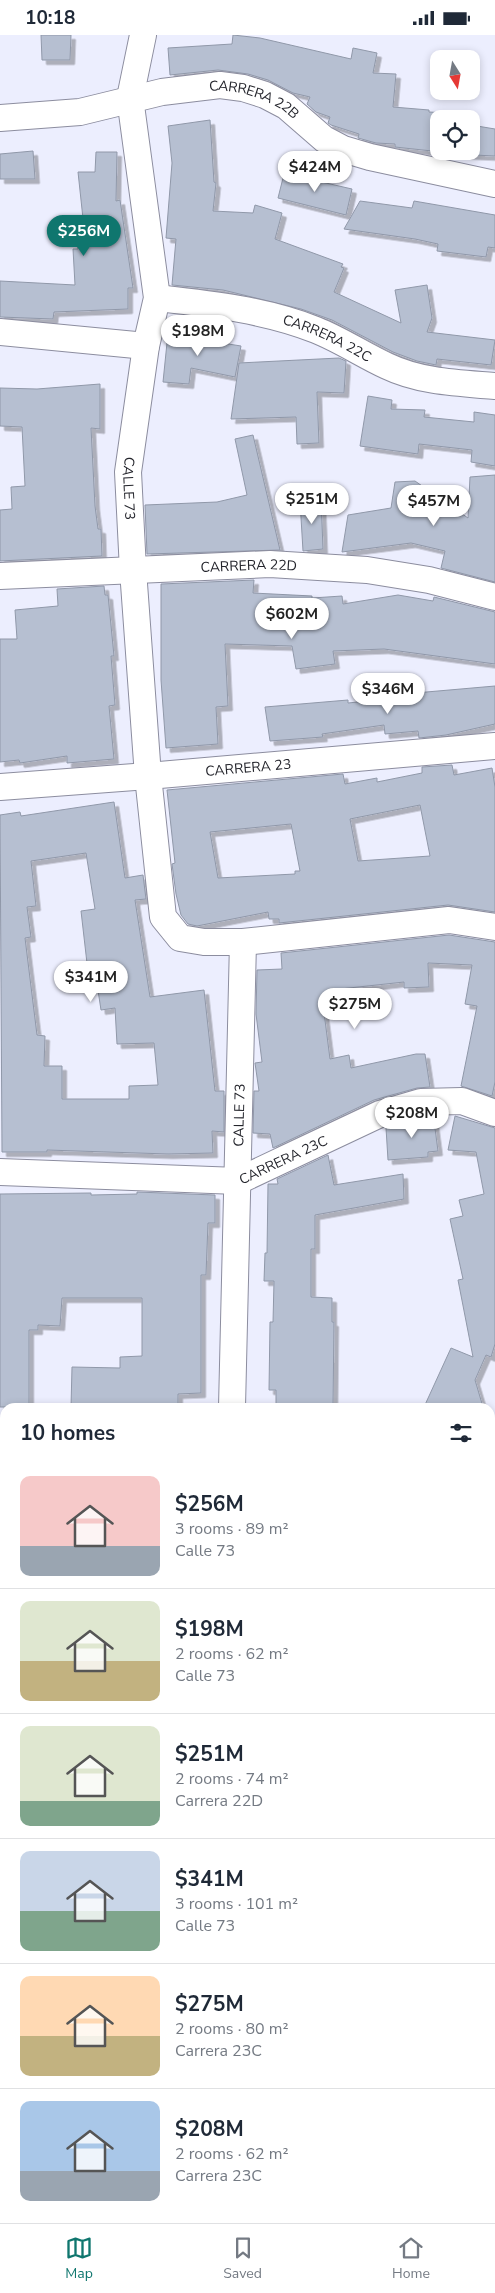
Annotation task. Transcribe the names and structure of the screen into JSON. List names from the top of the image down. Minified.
{"streets":{"street":["CARRERA 22B","CARRERA 22C","CALLE 73","CARRERA 22D","CARRERA 23","CARRERA 23C"]},"crossings":[["CARRERA 22B","CALLE 73"],["CARRERA 22C","CALLE 73"],["CALLE 73","CARRERA 22D"],["CALLE 73","CARRERA 23"],["CALLE 73","CARRERA 23C"]],"north":"bottom","page":{"status":"10:18","price":["$424M","$256M","$198M","$251M","$457M","$602M","$346M","$341M","$275M","$208M"],"heading":"10 homes","list":[{"name":"$256M","note":"3 rooms · 89 m² · Calle 73"},{"name":"$198M","note":"2 rooms · 62 m² · Calle 73"},{"name":"$251M","note":"2 rooms · 74 m² · Carrera 22D"},{"name":"$341M","note":"3 rooms · 101 m² · Calle 73"},{"name":"$275M","note":"2 rooms · 80 m² · Carrera 23C"},{"name":"$208M","note":"2 rooms · 62 m² · Carrera 23C"}],"tabs":["Map","Saved","Home"]}}
